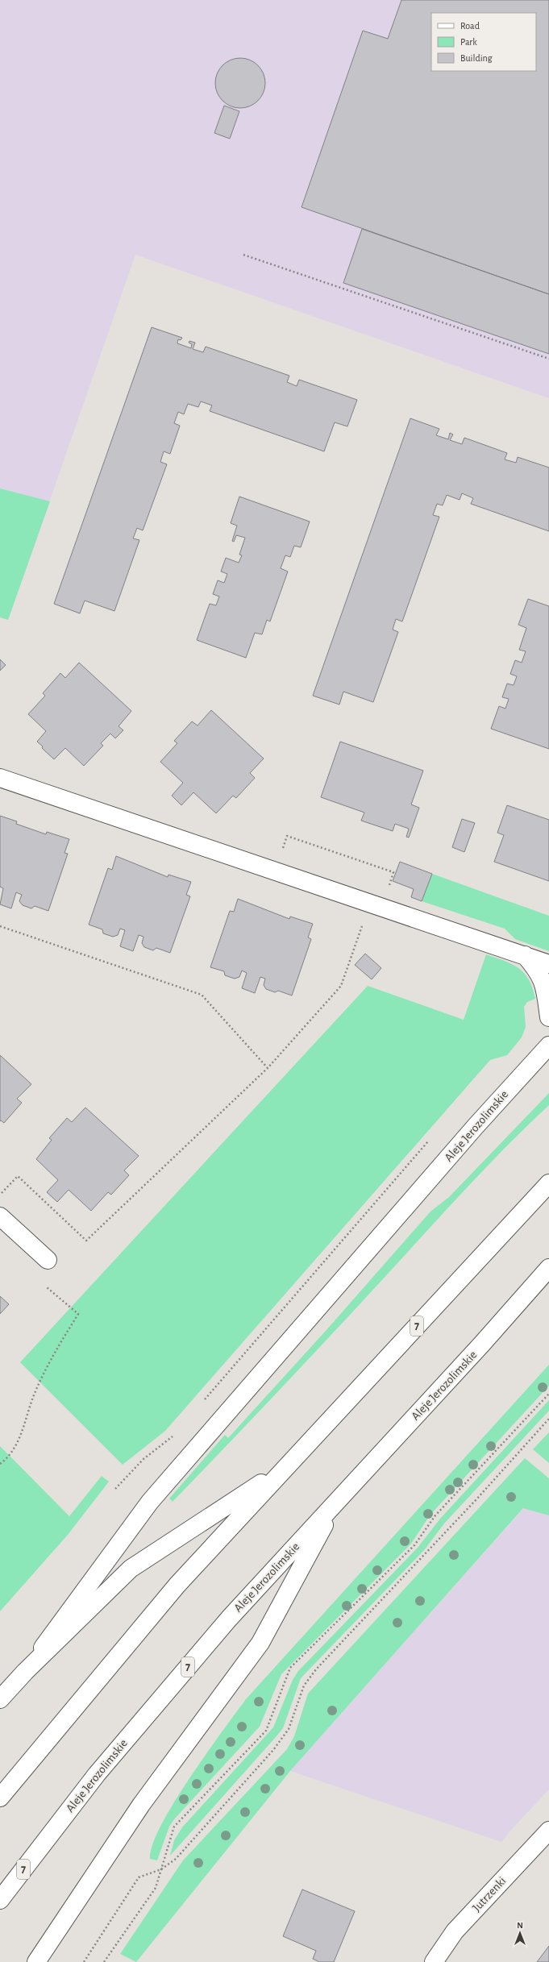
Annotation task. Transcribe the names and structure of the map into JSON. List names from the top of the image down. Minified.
{"streets":{"main road":["Aleje Jerozolimskie","7","Jutrzenki"]},"legend":["Road","Park","Building"],"north":"top"}
